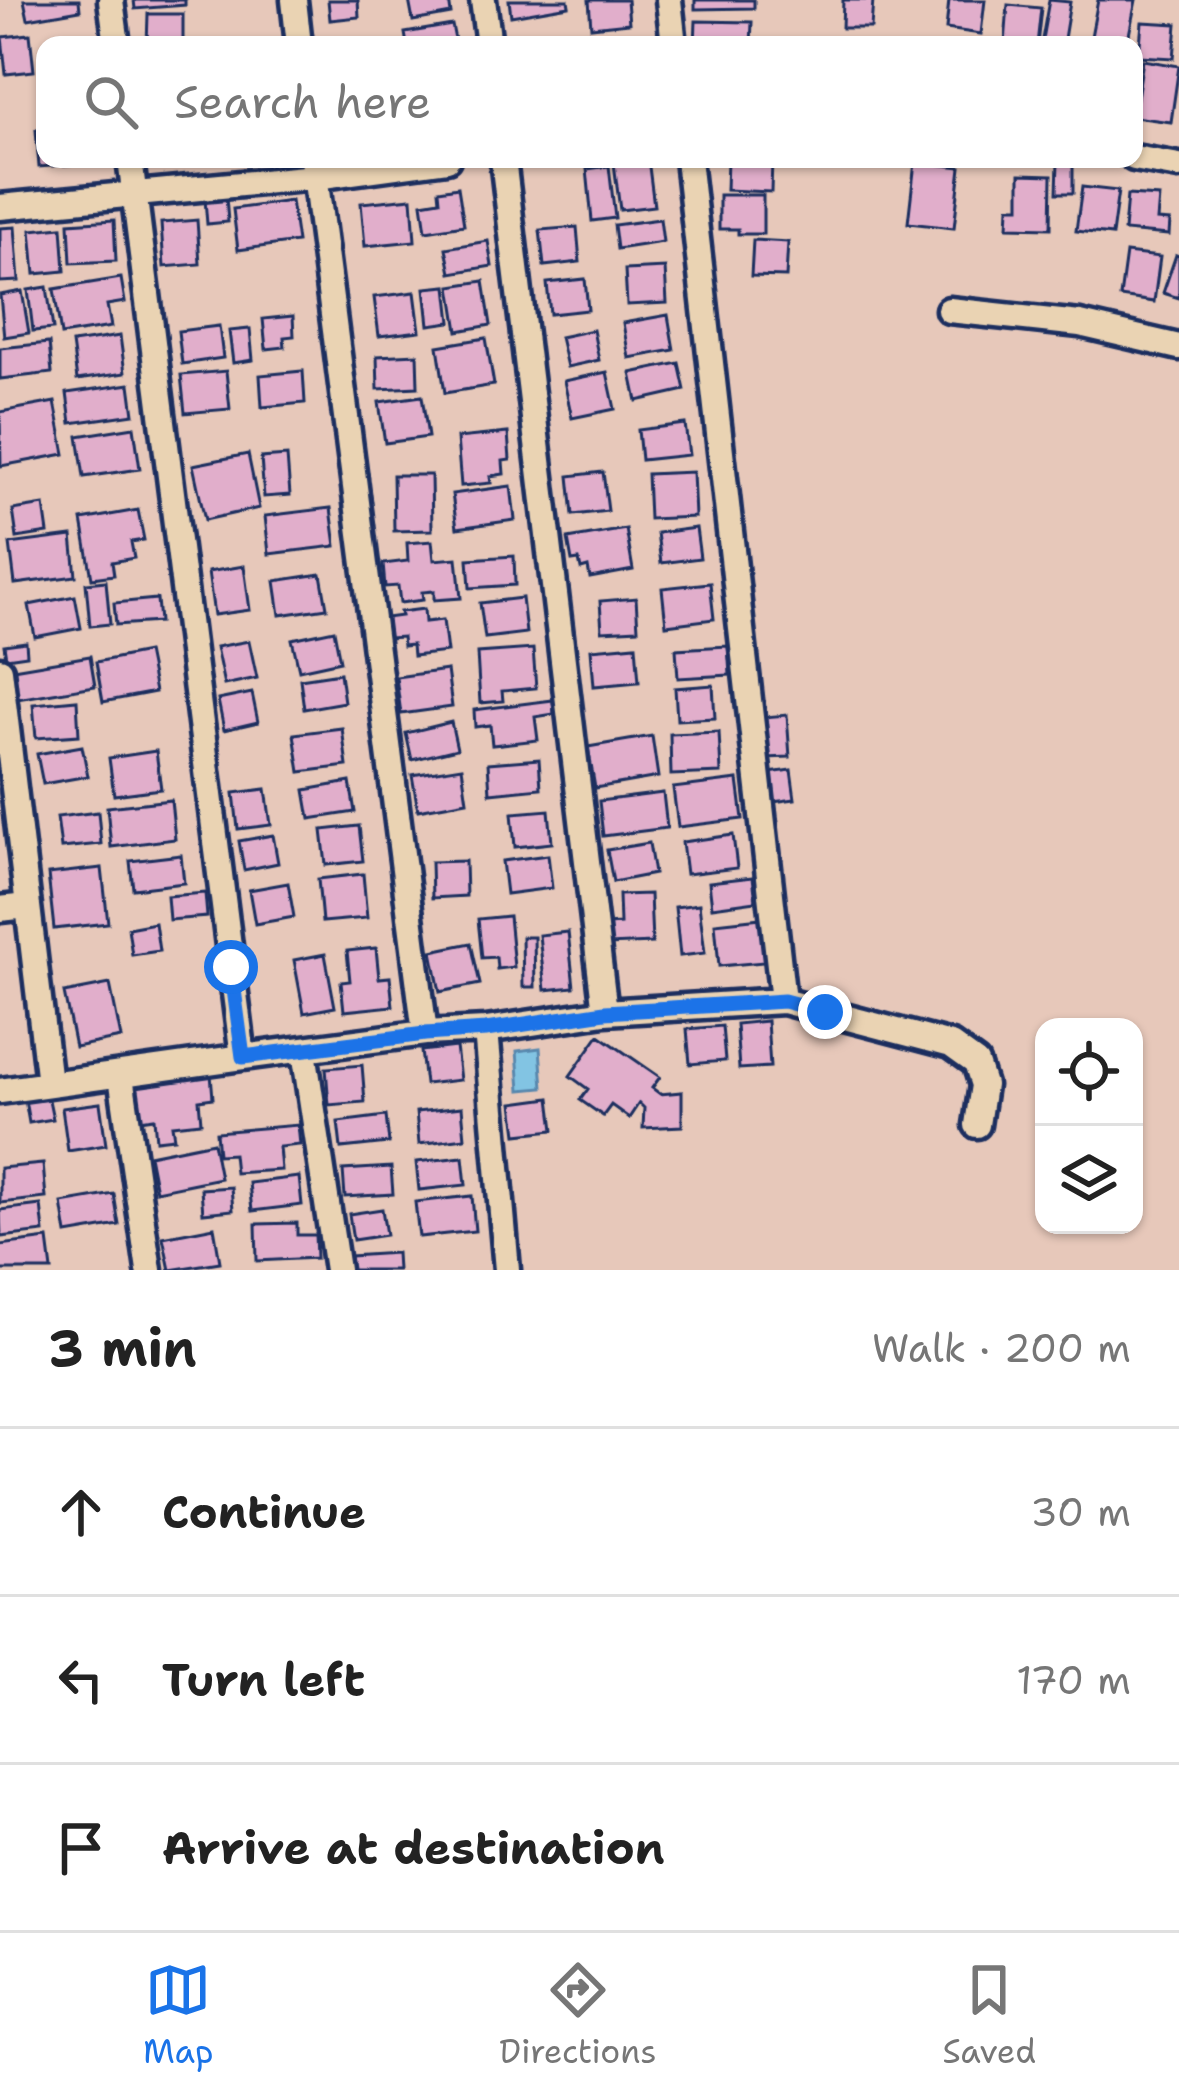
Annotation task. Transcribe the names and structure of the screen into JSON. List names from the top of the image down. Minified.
{"page":{"search":"Search here","heading":["3 min","Walk · 200 m"],"list":[["Continue","30 m"],["Turn left","170 m"],"Arrive at destination"],"nav":["Map","Directions","Saved"]}}
